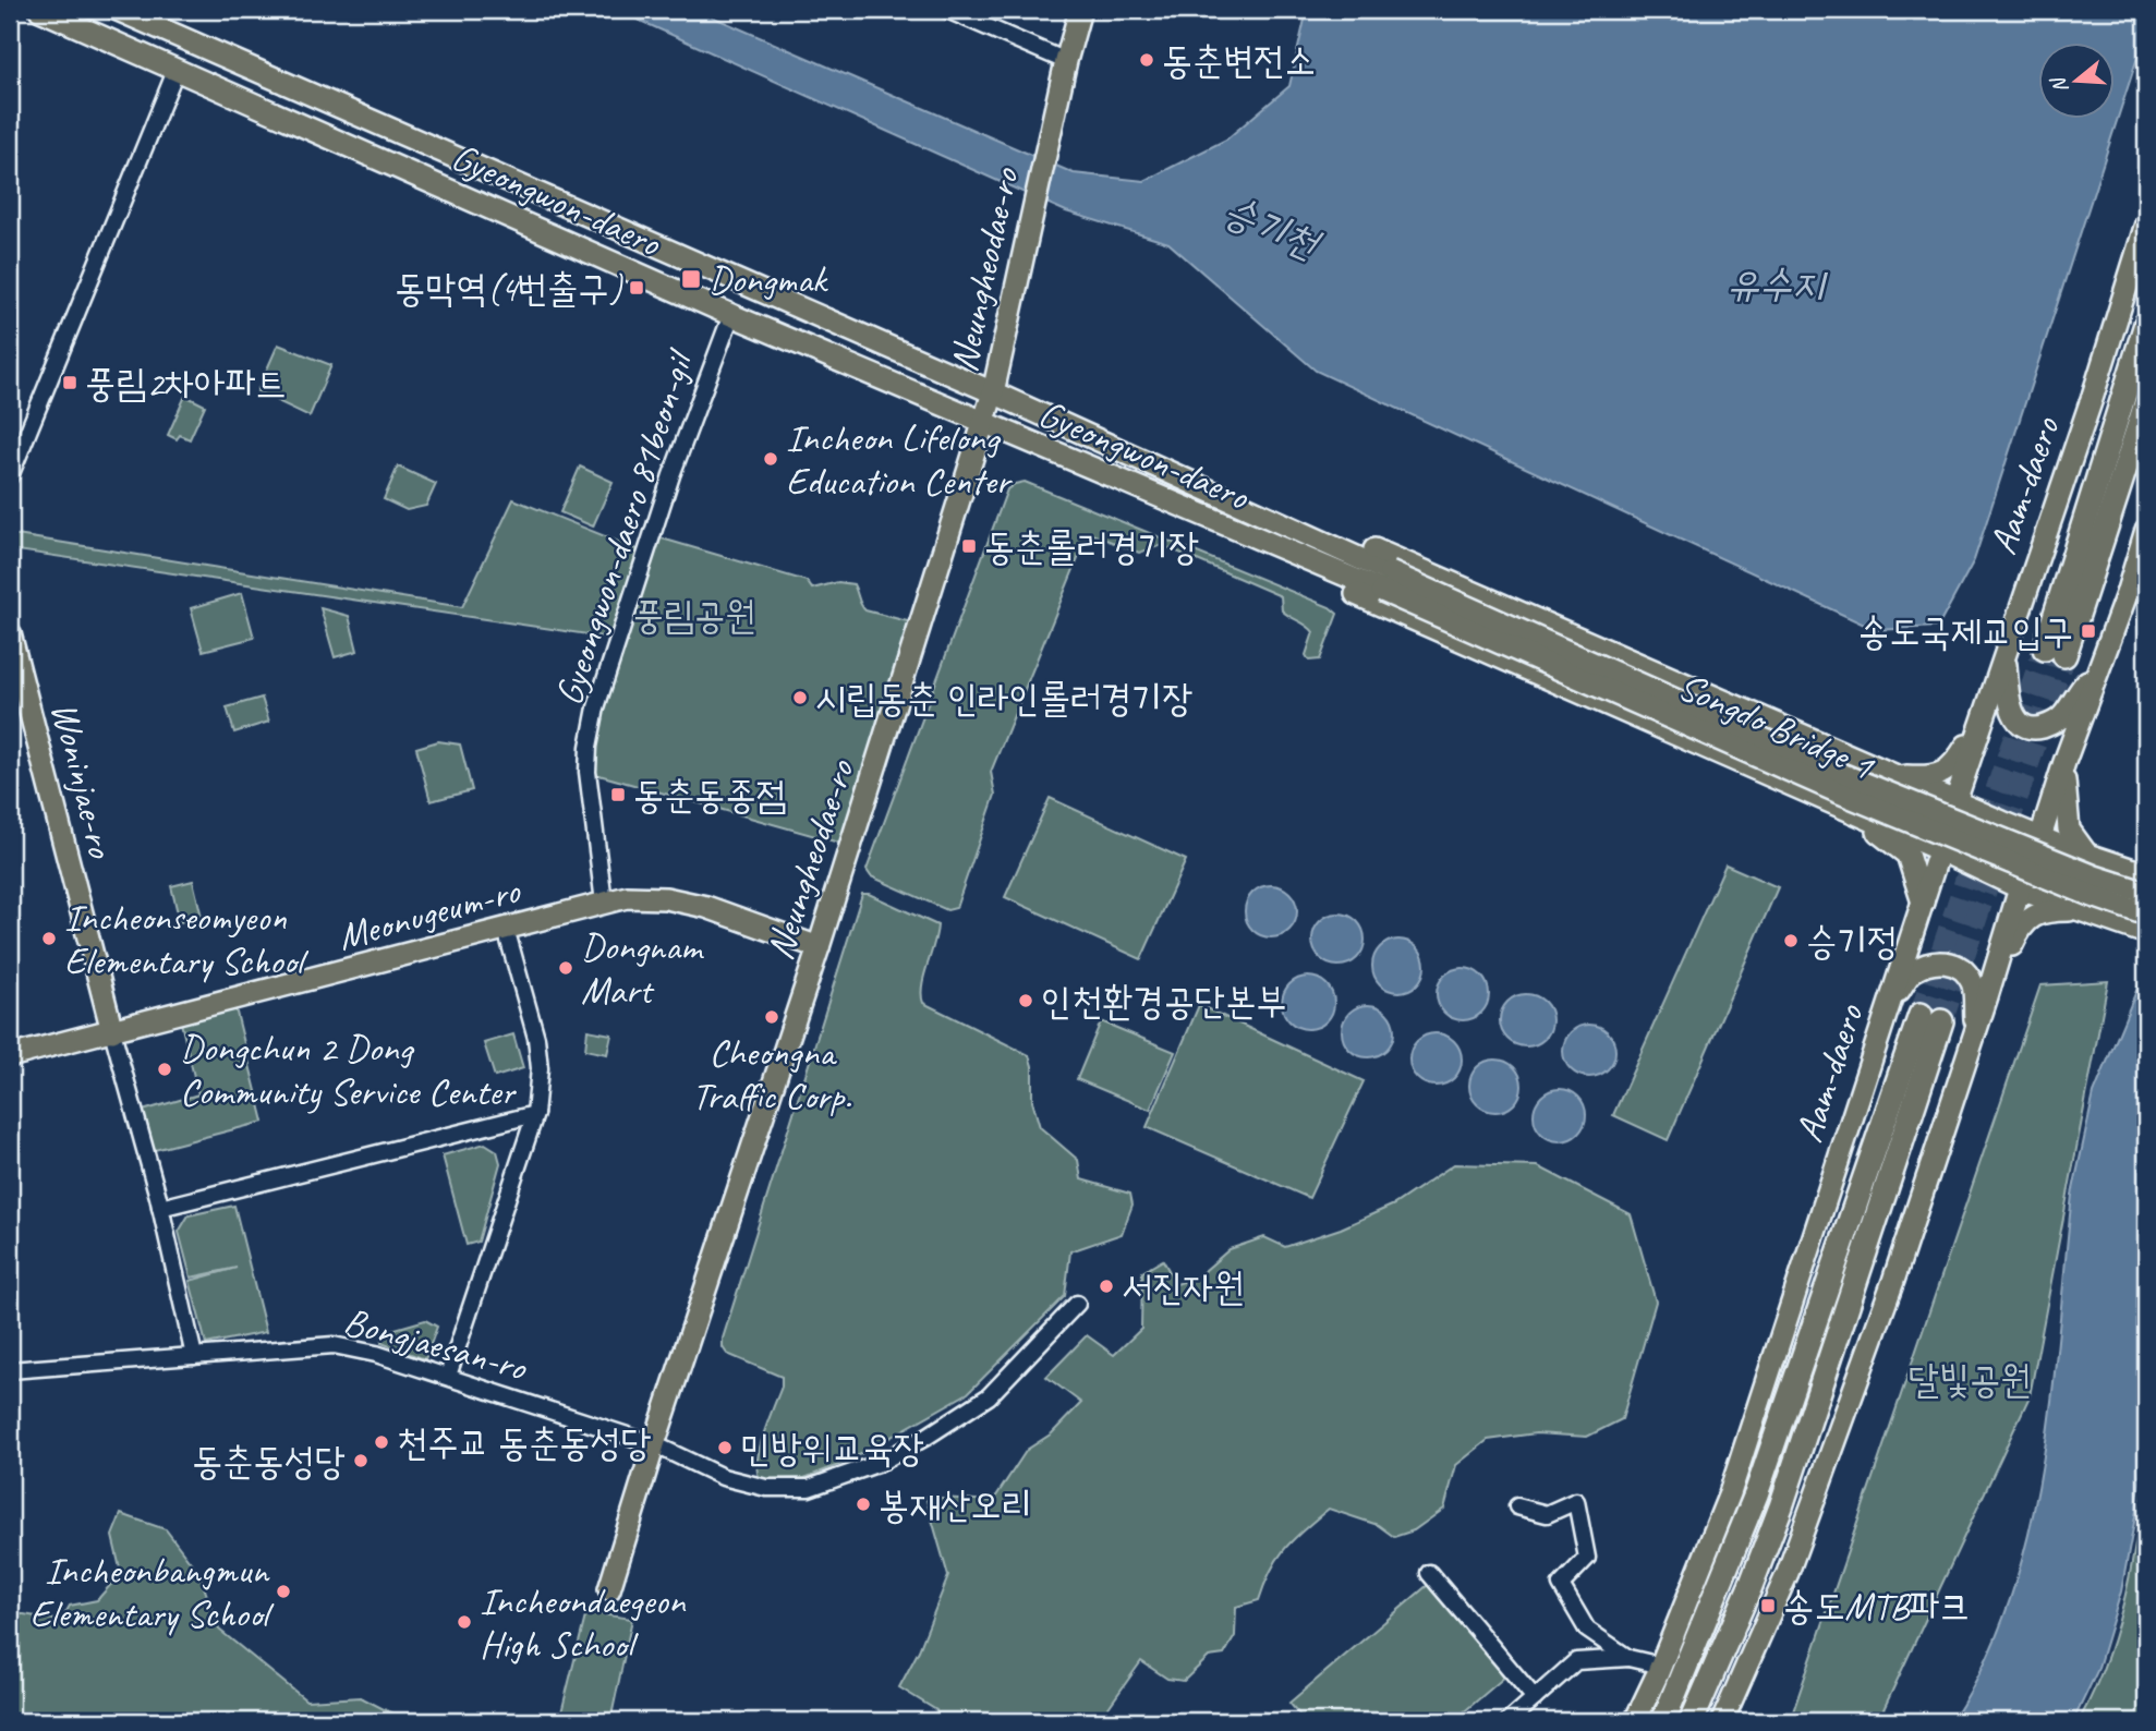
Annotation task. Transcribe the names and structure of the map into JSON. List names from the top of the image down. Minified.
{"streets":{"highway":["Aam-daero"],"main road":["Gyeongwon-daero","Neungheodae-ro","Songdo Bridge 1","Woninjae-ro","Meonugeum-ro"],"street":["Gyeongwon-daero 81beon-gil","Bongjaesan-ro"]},"crossings":[["Gyeongwon-daero","Neungheodae-ro"],["Gyeongwon-daero","Gyeongwon-daero 81beon-gil"],["Gyeongwon-daero","Songdo Bridge 1"],["Neungheodae-ro","Meonugeum-ro"],["Neungheodae-ro","Bongjaesan-ro"],["Gyeongwon-daero 81beon-gil","Meonugeum-ro"],["Woninjae-ro","Meonugeum-ro"]],"water":["승기천","유수지"],"parks":["풍림공원","달빛공원"],"places":{"other":["동춘변전소","Incheon Lifelong Education Center","시립동춘 인라인롤러경기장","Incheonseomyeon Elementary School","승기정","Dongnam Mart","인천환경공단본부","Cheongna Traffic Corp.","Dongchun 2 Dong Community Service Center","서진자원","천주교 동춘동성당","민방위교육장","동춘동성당","봉재산오리","Incheonbangmun Elementary School","Incheondaegeon High School"],"transit":["Dongmak","동막역(4번출구)","풍림2차아파트","동춘롤러경기장","송도국제교입구","동춘동종점","송도MTB파크"]},"north":"left"}
